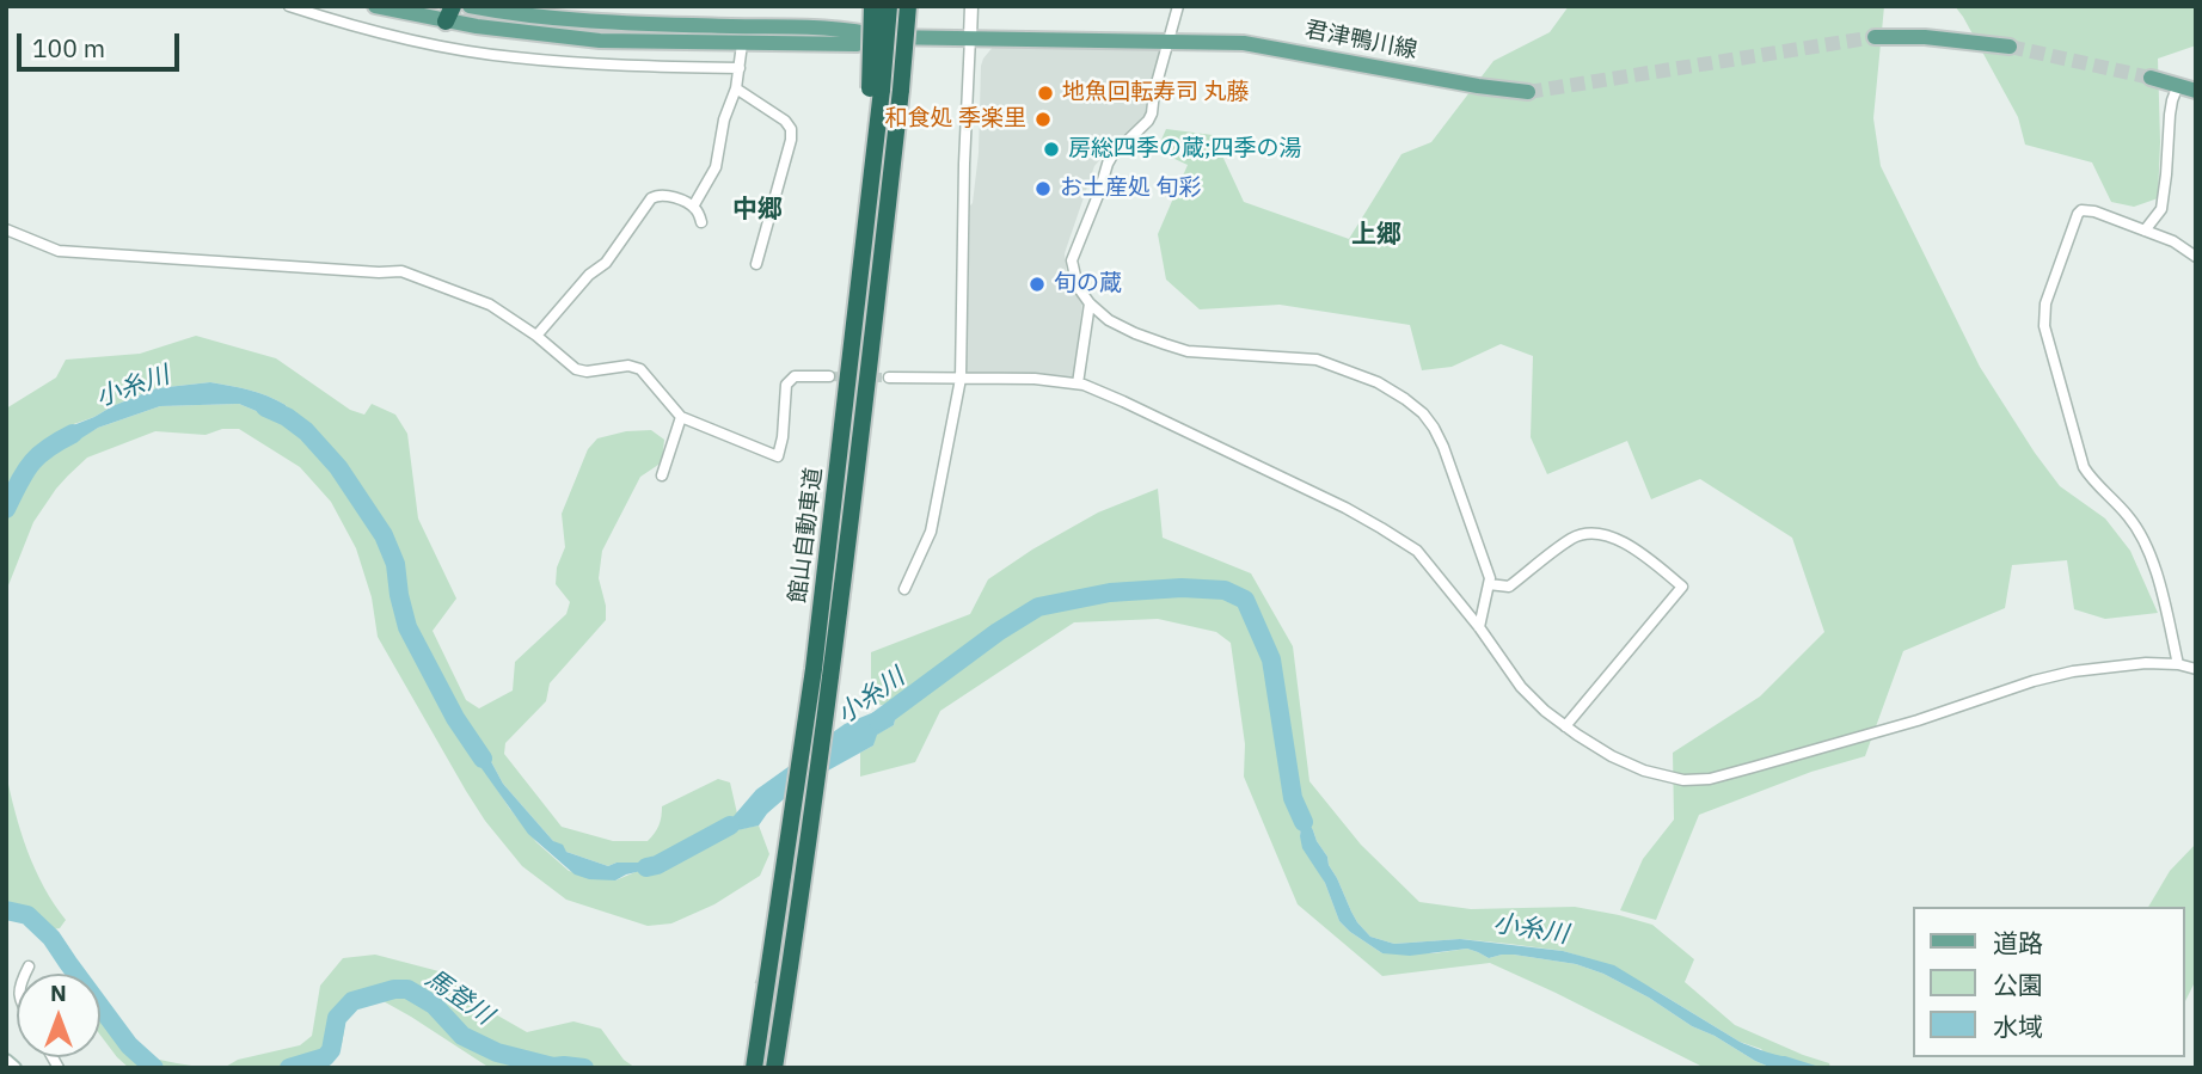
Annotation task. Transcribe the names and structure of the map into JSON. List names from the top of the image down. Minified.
{"streets":{"highway":["館山自動車道"],"main road":["君津鴨川線"]},"districts":["中郷","上郷"],"water":["小糸川","馬登川"],"places":["地魚回転寿司 丸藤","和食処 季楽里","房総四季の蔵;四季の湯","お土産処 旬彩","旬の蔵"],"legend":["道路","公園","水域"],"scale_bar":"100 m","north":"top"}
